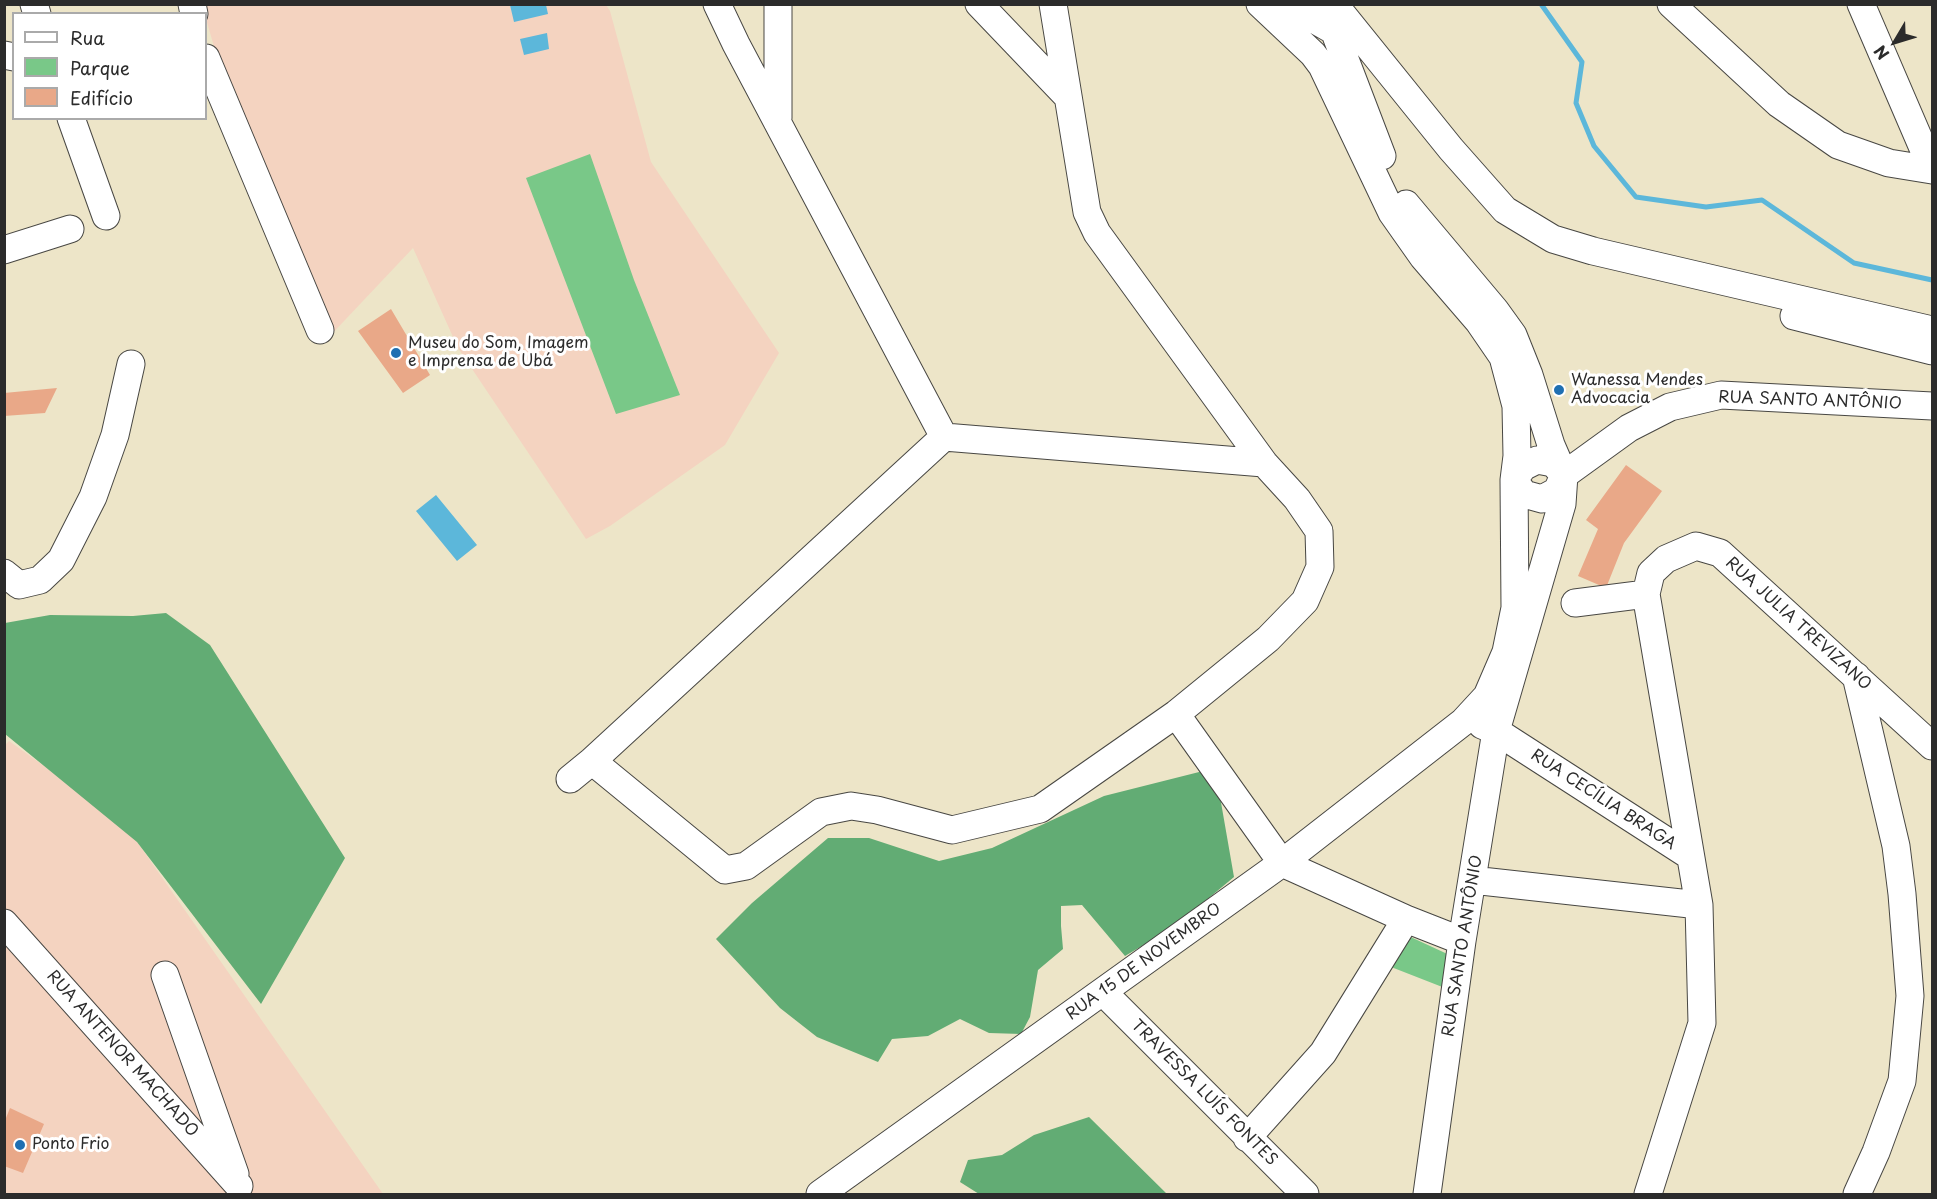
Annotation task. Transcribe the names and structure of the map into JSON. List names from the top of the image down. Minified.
{"streets":{"street":["RUA SANTO ANTÔNIO","RUA JULIA TREVIZANO","RUA CECÍLIA BRAGA","RUA 15 DE NOVEMBRO","RUA ANTENOR MACHADO","TRAVESSA LUÍS FONTES"]},"crossings":[["RUA SANTO ANTÔNIO","RUA CECÍLIA BRAGA"],["RUA SANTO ANTÔNIO","RUA 15 DE NOVEMBRO"],["RUA 15 DE NOVEMBRO","TRAVESSA LUÍS FONTES"]],"places":["Museu do Som, Imagem e Imprensa de Ubá","Wanessa Mendes Advocacia","Ponto Frio"],"legend":["Rua","Parque","Edifício"],"north":"bottom left"}
